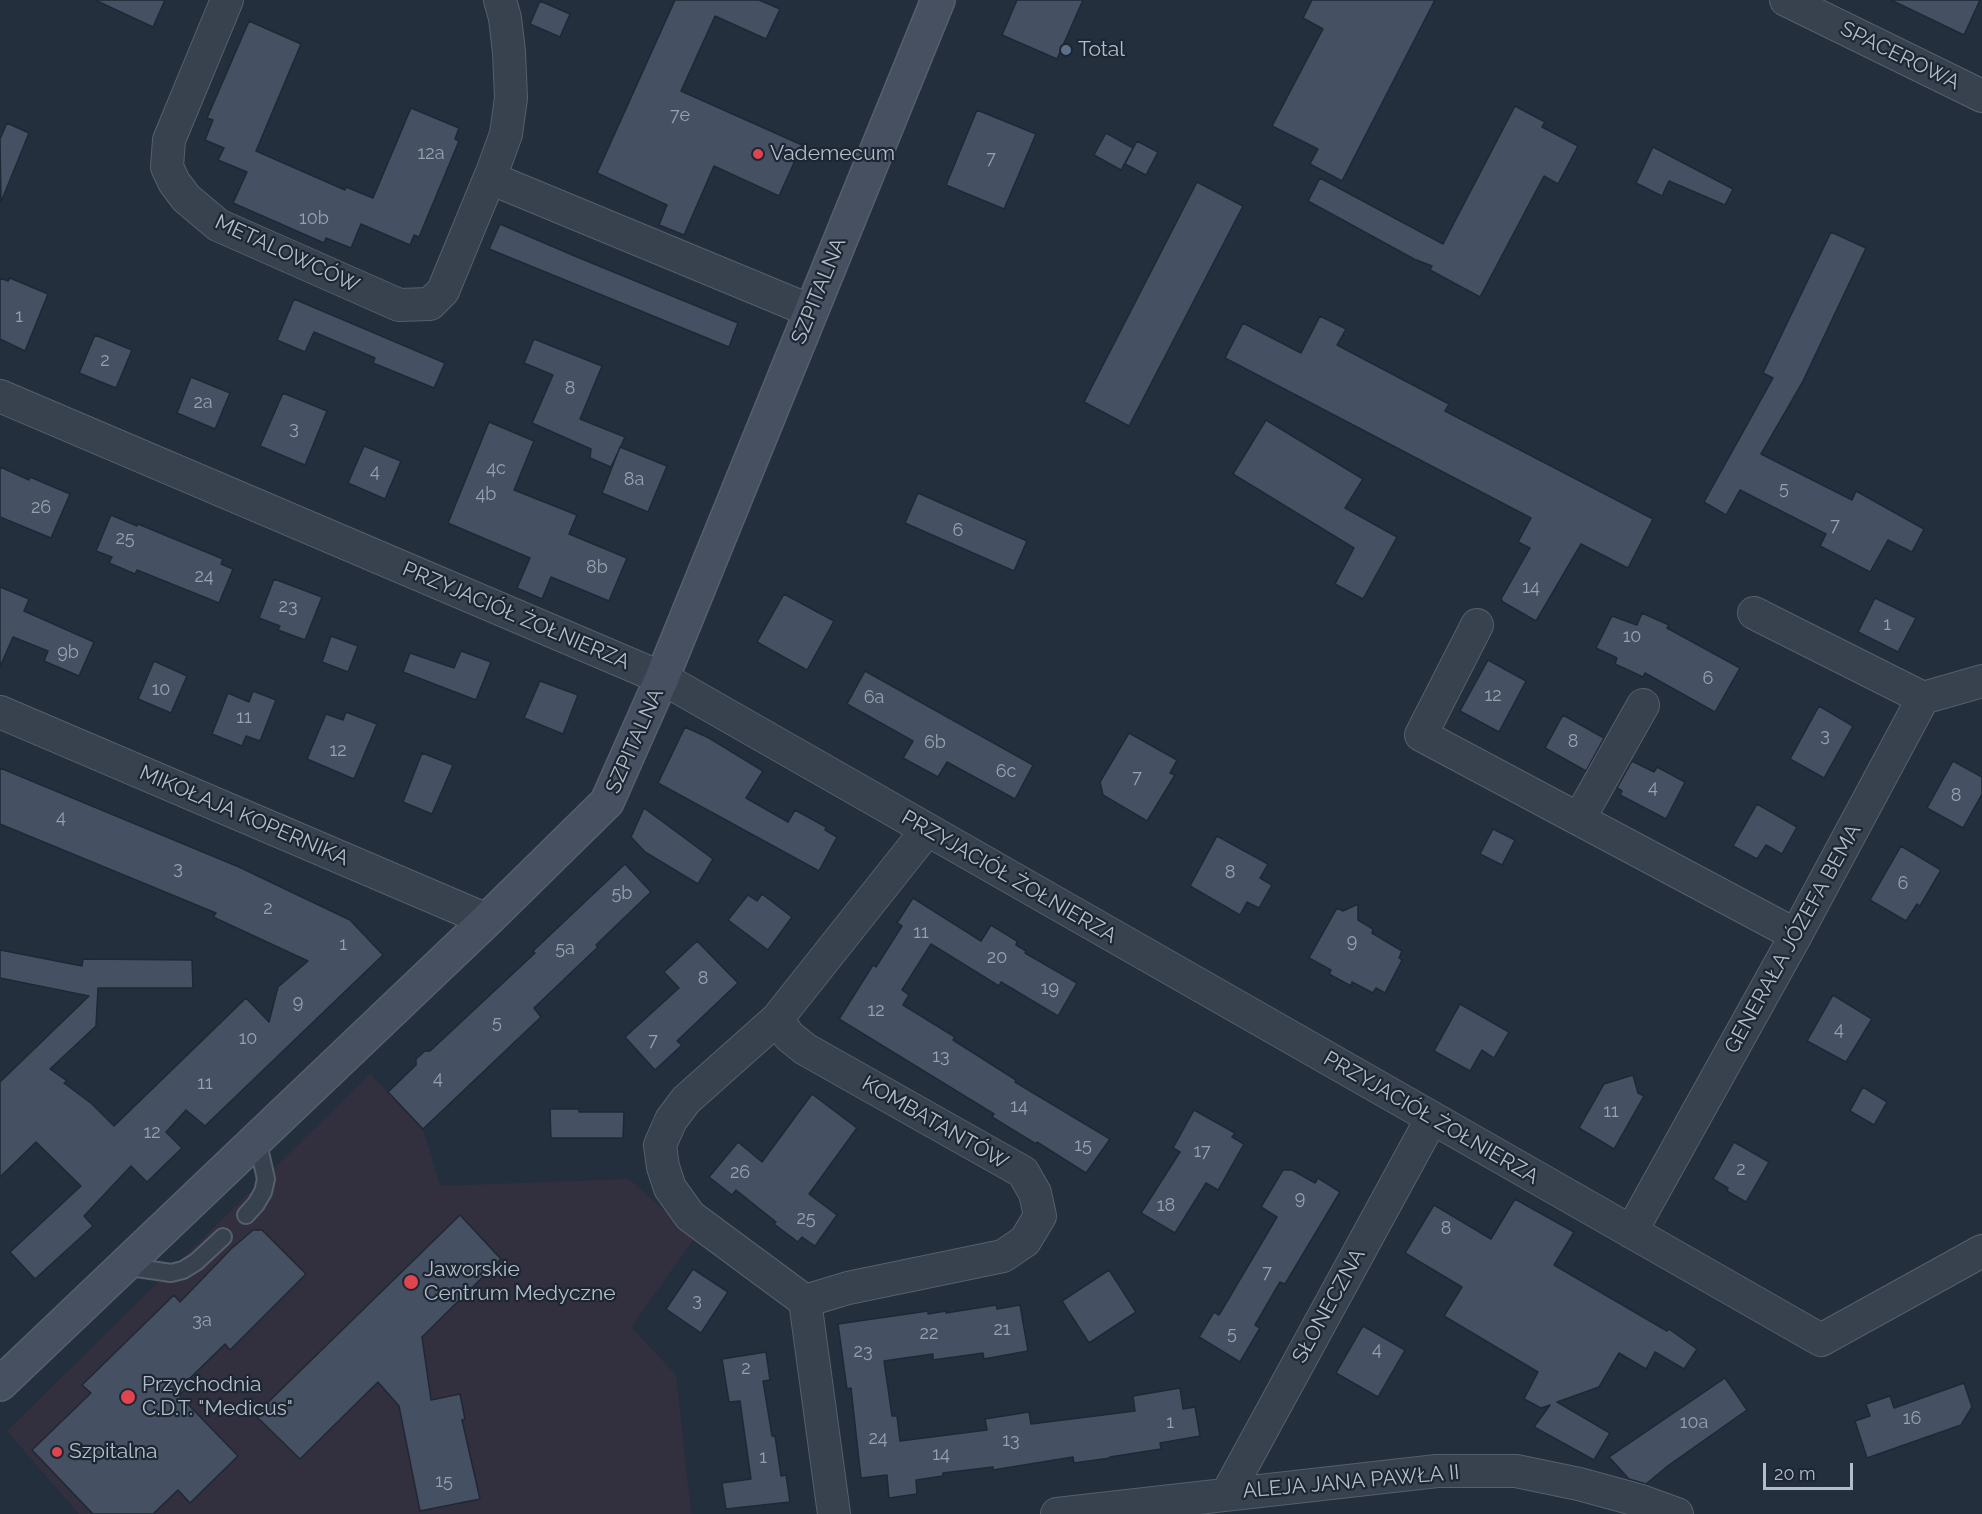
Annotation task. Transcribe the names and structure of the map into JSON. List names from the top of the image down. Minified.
{"streets":{"street":["SPACEROWA","METALOWCÓW","SZPITALNA","PRZYJACIÓŁ ŻOŁNIERZA","MIKOŁAJA KOPERNIKA","GENERAŁA JÓZEFA BEMA","KOMBATANTÓW","SŁONECZNA","ALEJA JANA PAWŁA II"]},"crossings":[["SZPITALNA","PRZYJACIÓŁ ŻOŁNIERZA"],["SZPITALNA","MIKOŁAJA KOPERNIKA"],["PRZYJACIÓŁ ŻOŁNIERZA","GENERAŁA JÓZEFA BEMA"],["PRZYJACIÓŁ ŻOŁNIERZA","SŁONECZNA"],["SŁONECZNA","ALEJA JANA PAWŁA II"]],"places":["Total","Vademecum","Jaworskie Centrum Medyczne","Przychodnia C.D.T. \"Medicus\"","Szpitalna"],"house_numbers":["7e","12a","7","10b","1","2","8","2a","3","4c","4","8a","5","4b","26","7","6","25","8b","24","14","23","1","10","9b","6","10","12","6a","11","3","8","6b","12","6c","7","4","8","4","3","8","6","5b","2","11","9","1","5a","20","8","19","9","12","5","4","10","7","13","4","11","14","11","12","15","17","2","26","9","18","25","8","7","3","3a","21","22","5","4","23","2","16","1","10a","24","13","14","1","15"],"scale_bar":"20 m"}
